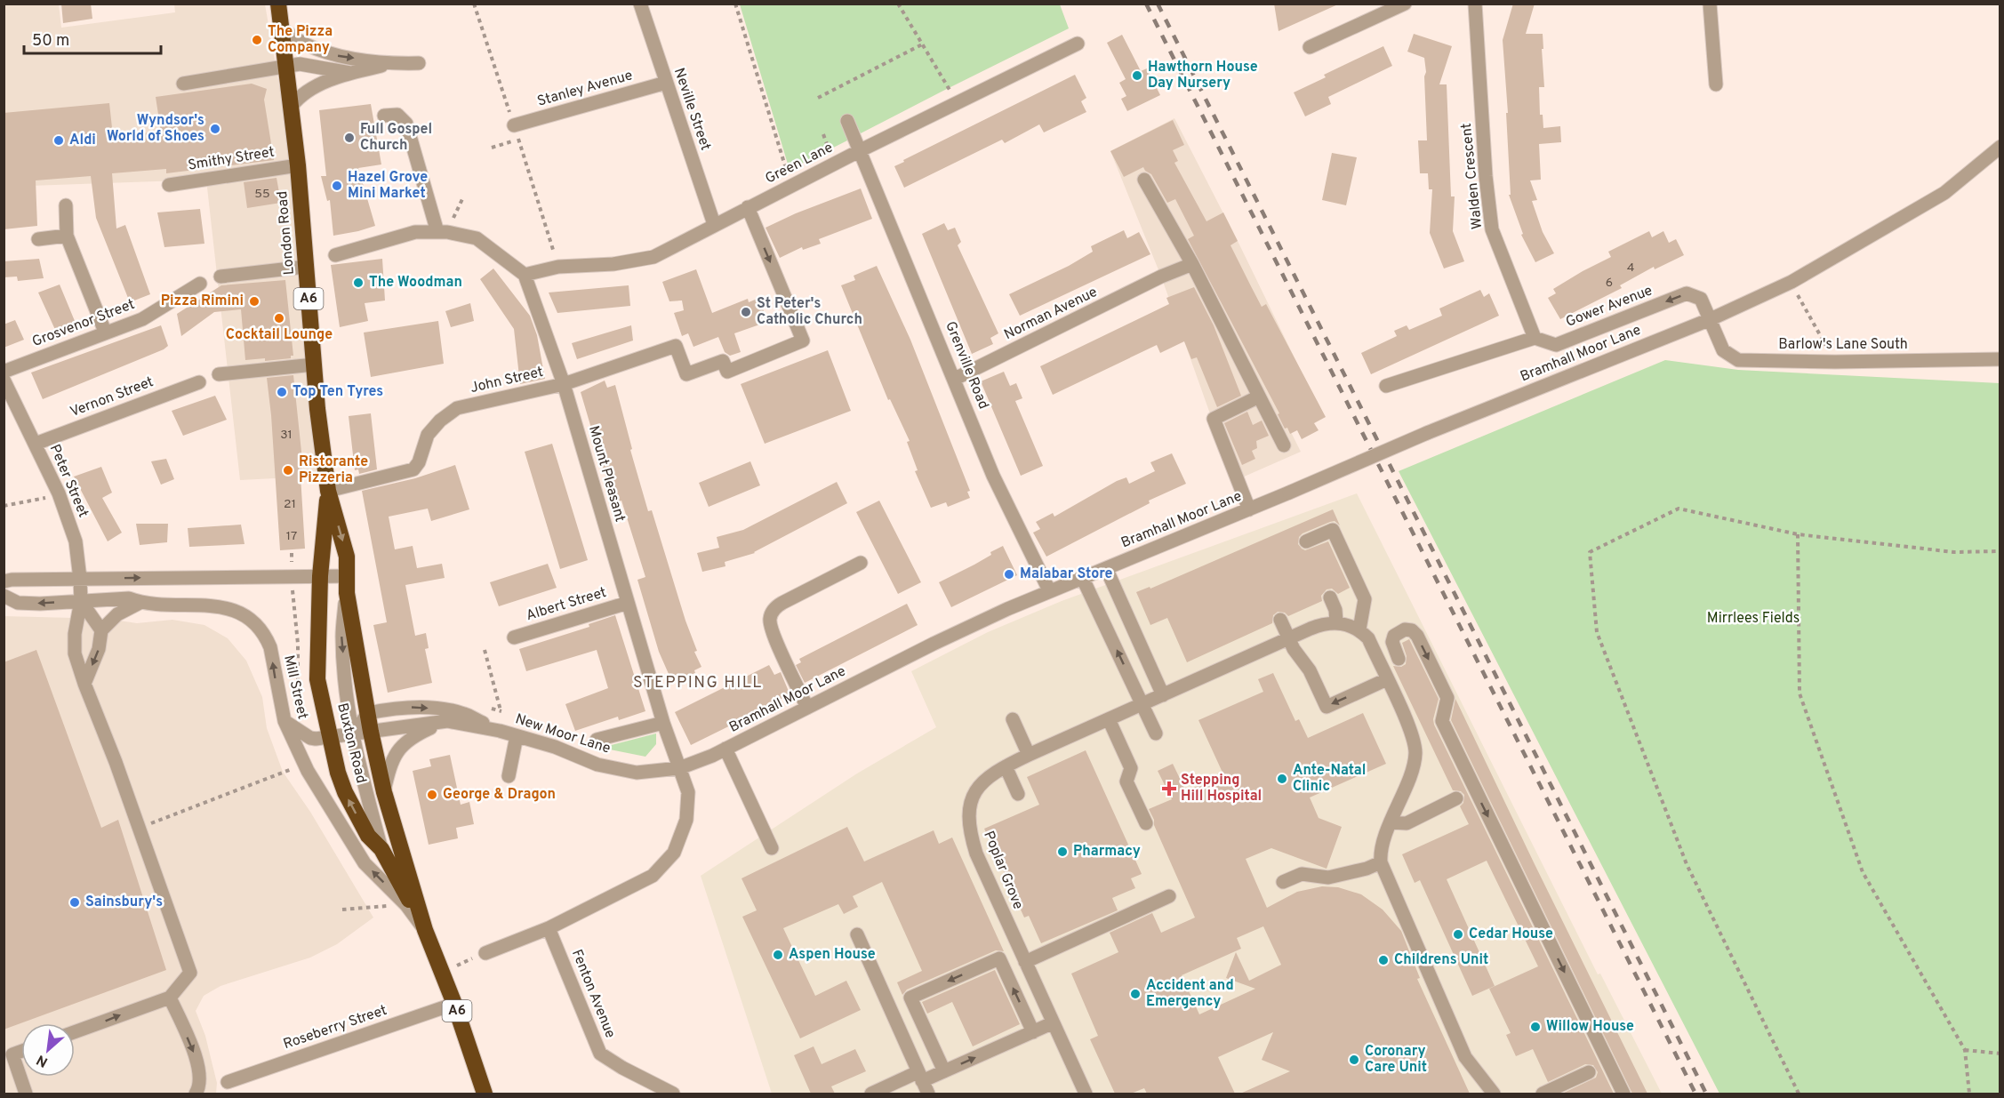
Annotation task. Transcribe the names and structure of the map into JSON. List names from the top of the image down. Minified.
{"streets":{"highway":["London Road","A6","Buxton Road"],"street":["Stanley Avenue","Neville Street","Smithy Street","Green Lane","Walden Crescent","Gower Avenue","Norman Avenue","Grosvenor Street","Barlow's Lane South","Bramhall Moor Lane","Grenville Road","John Street","Vernon Street","Mount Pleasant","Peter Street","Albert Street","Mill Street","New Moor Lane","Poplar Grove","Fenton Avenue","Roseberry Street"]},"crossings":[["Stanley Avenue","Neville Street"],["Neville Street","Green Lane"],["Smithy Street","London Road"],["Green Lane","Grenville Road"],["Green Lane","John Street"],["Green Lane","Mount Pleasant"],["Walden Crescent","Gower Avenue"],["London Road","John Street"],["London Road","Buxton Road"],["A6","New Moor Lane"],["A6","Buxton Road"],["Gower Avenue","Barlow's Lane South"],["Gower Avenue","Bramhall Moor Lane"],["Norman Avenue","Grenville Road"],["Barlow's Lane South","Bramhall Moor Lane"],["Bramhall Moor Lane","Grenville Road"],["Bramhall Moor Lane","Mount Pleasant"],["Bramhall Moor Lane","New Moor Lane"],["John Street","Mount Pleasant"],["Vernon Street","Peter Street"],["Mount Pleasant","Albert Street"],["Mount Pleasant","New Moor Lane"],["Peter Street","Mill Street"],["Mill Street","New Moor Lane"],["Mill Street","Buxton Road"],["New Moor Lane","Buxton Road"],["Buxton Road","Roseberry Street"]],"one_way":["Gower Avenue","Mill Street"],"districts":["STEPPING HILL"],"parks":["Mirrlees Fields"],"places":{"other":["The Pizza Company","Hawthorn House Day Nursery","Wyndsor's World of Shoes","Full Gospel Church","Aldi","Hazel Grove Mini Market","The Woodman","Pizza Rimini","St Peter's Catholic Church","Cocktail Lounge","Top Ten Tyres","Ristorante Pizzeria","Malabar Store","Ante-Natal Clinic","George & Dragon","Pharmacy","Sainsbury's","Cedar House","Aspen House","Childrens Unit","Accident and Emergency","Willow House","Coronary Care Unit"],"health":["Stepping Hill Hospital"]},"house_numbers":["55","4","6","31","21","17"],"scale_bar":"50 m","north":"bottom left"}
